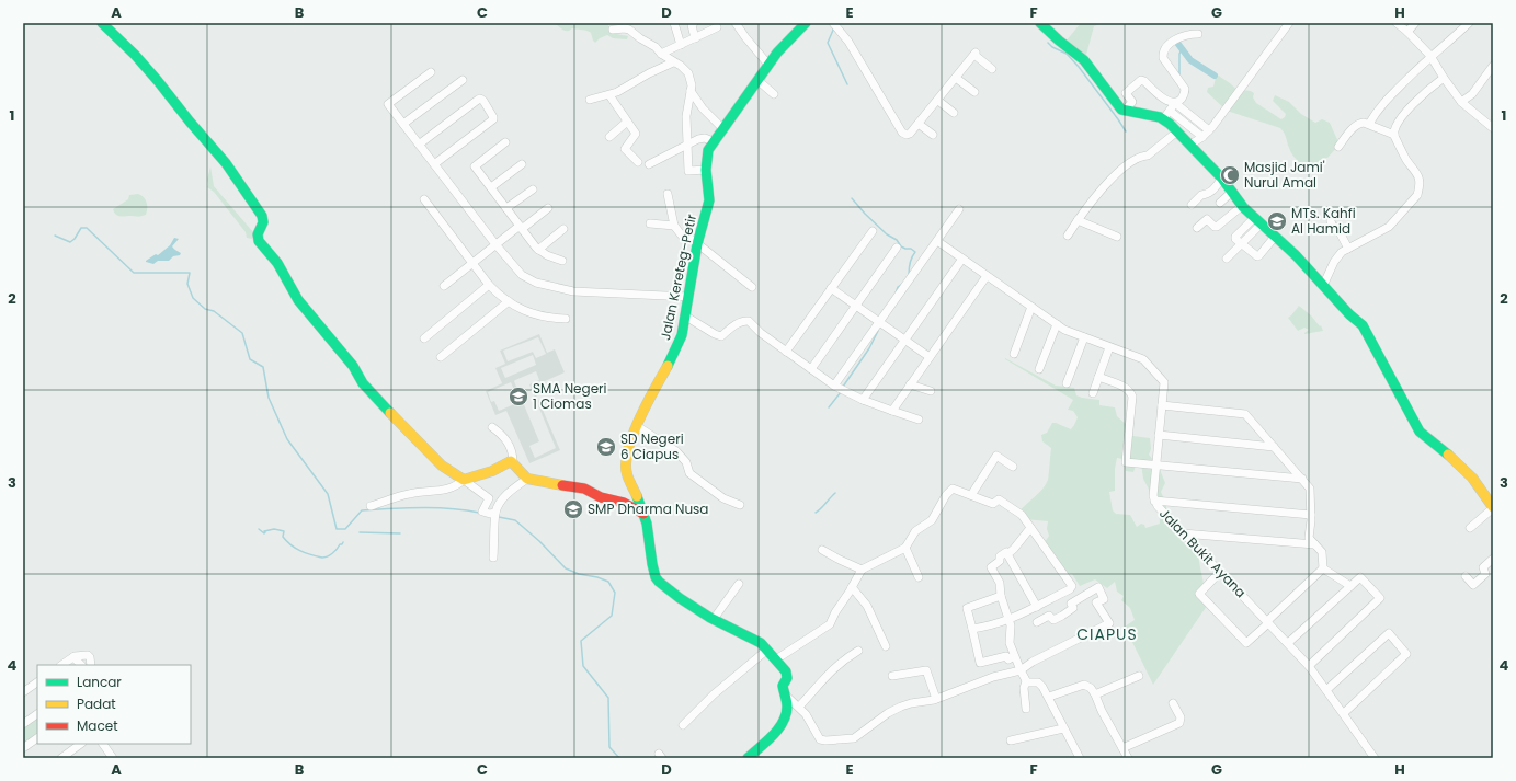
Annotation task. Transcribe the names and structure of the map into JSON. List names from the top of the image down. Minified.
{"streets":{"street":["Jalan Kereteg–Petir","Jalan Bukit Ayana"]},"districts":["CIAPUS"],"places":{"mosque":["Masjid Jami' Nurul Amal"],"school or university":["MTs. Kahfi Al Hamid","SMA Negeri 1 Ciomas","SD Negeri 6 Ciapus","SMP Dharma Nusa"]},"legend":["Lancar","Padat","Macet"],"grid":{"columns":["A","B","C","D","E","F","G","H"],"rows":["1","2","3","4"]}}
